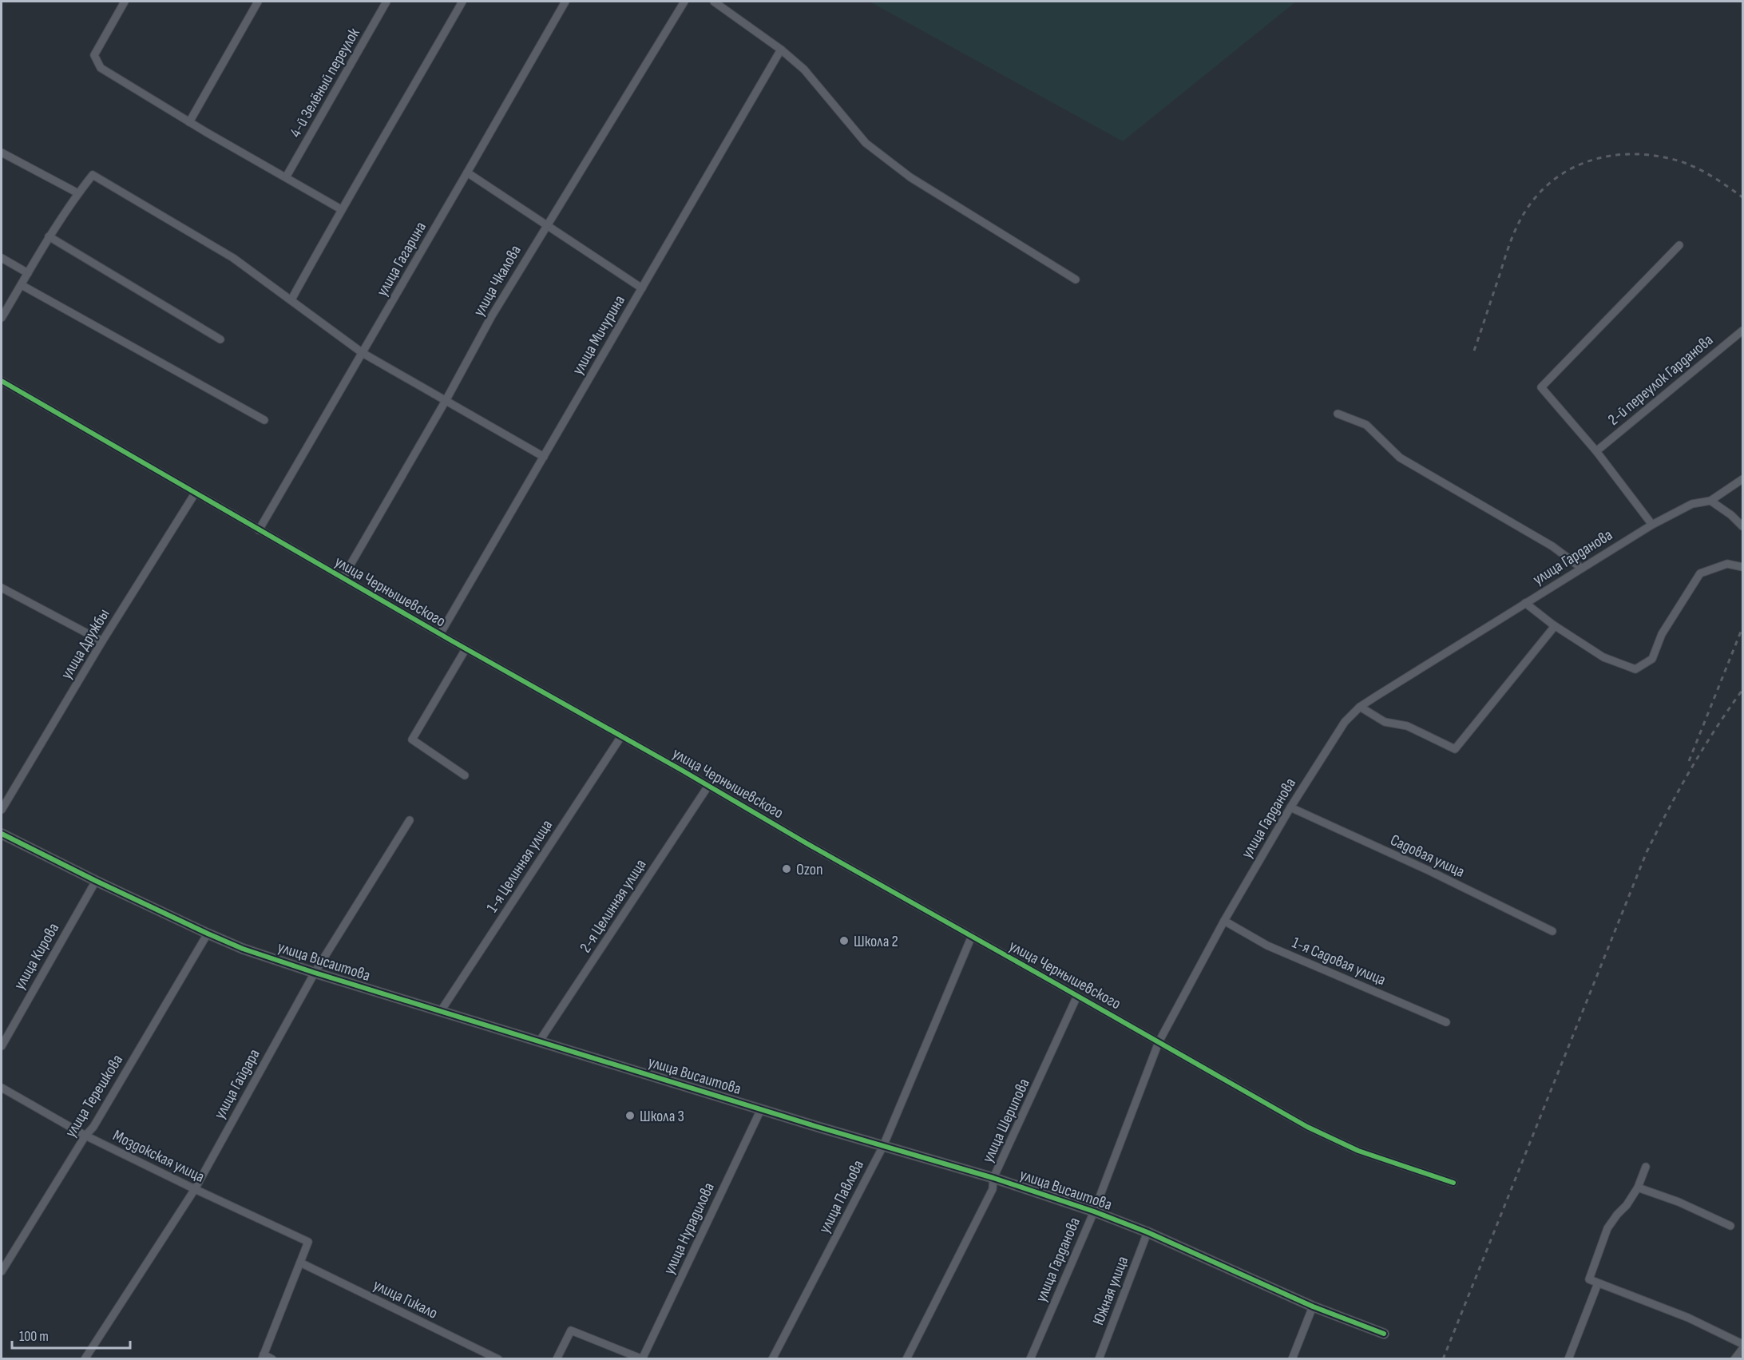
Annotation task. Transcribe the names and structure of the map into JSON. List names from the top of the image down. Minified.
{"streets":{"street":["4-й Зелёный переулок","улица Гагарина","улица Чкалова","улица Мичурина","2-й переулок Гарданова","улица Гарданова","улица Чернышевского","улица Дружбы","Садовая улица","1-я Целинная улица","2-я Целинная улица","улица Кирова","улица Висаитова","1-я Садовая улица","улица Гайдара","улица Терешкова","улица Шерипова","Моздокская улица","улица Павлова","улица Нурадилова","Южная улица","улица Гикало"]},"crossings":[["улица Гагарина","улица Чернышевского"],["улица Чкалова","улица Чернышевского"],["улица Мичурина","улица Чернышевского"],["улица Гарданова","улица Чернышевского"],["улица Гарданова","Садовая улица"],["улица Гарданова","улица Висаитова"],["улица Гарданова","1-я Садовая улица"],["улица Чернышевского","улица Дружбы"],["улица Чернышевского","1-я Целинная улица"],["улица Чернышевского","2-я Целинная улица"],["улица Чернышевского","улица Шерипова"],["улица Чернышевского","улица Павлова"],["1-я Целинная улица","улица Висаитова"],["2-я Целинная улица","улица Висаитова"],["улица Кирова","улица Висаитова"],["улица Висаитова","улица Гайдара"],["улица Висаитова","улица Терешкова"],["улица Висаитова","улица Шерипова"],["улица Висаитова","улица Павлова"],["улица Висаитова","улица Нурадилова"],["улица Висаитова","Южная улица"],["улица Гайдара","Моздокская улица"],["улица Терешкова","Моздокская улица"],["Моздокская улица","улица Гикало"]],"places":["Ozon","Школа 2","Школа 3"],"scale_bar":"100 m"}
